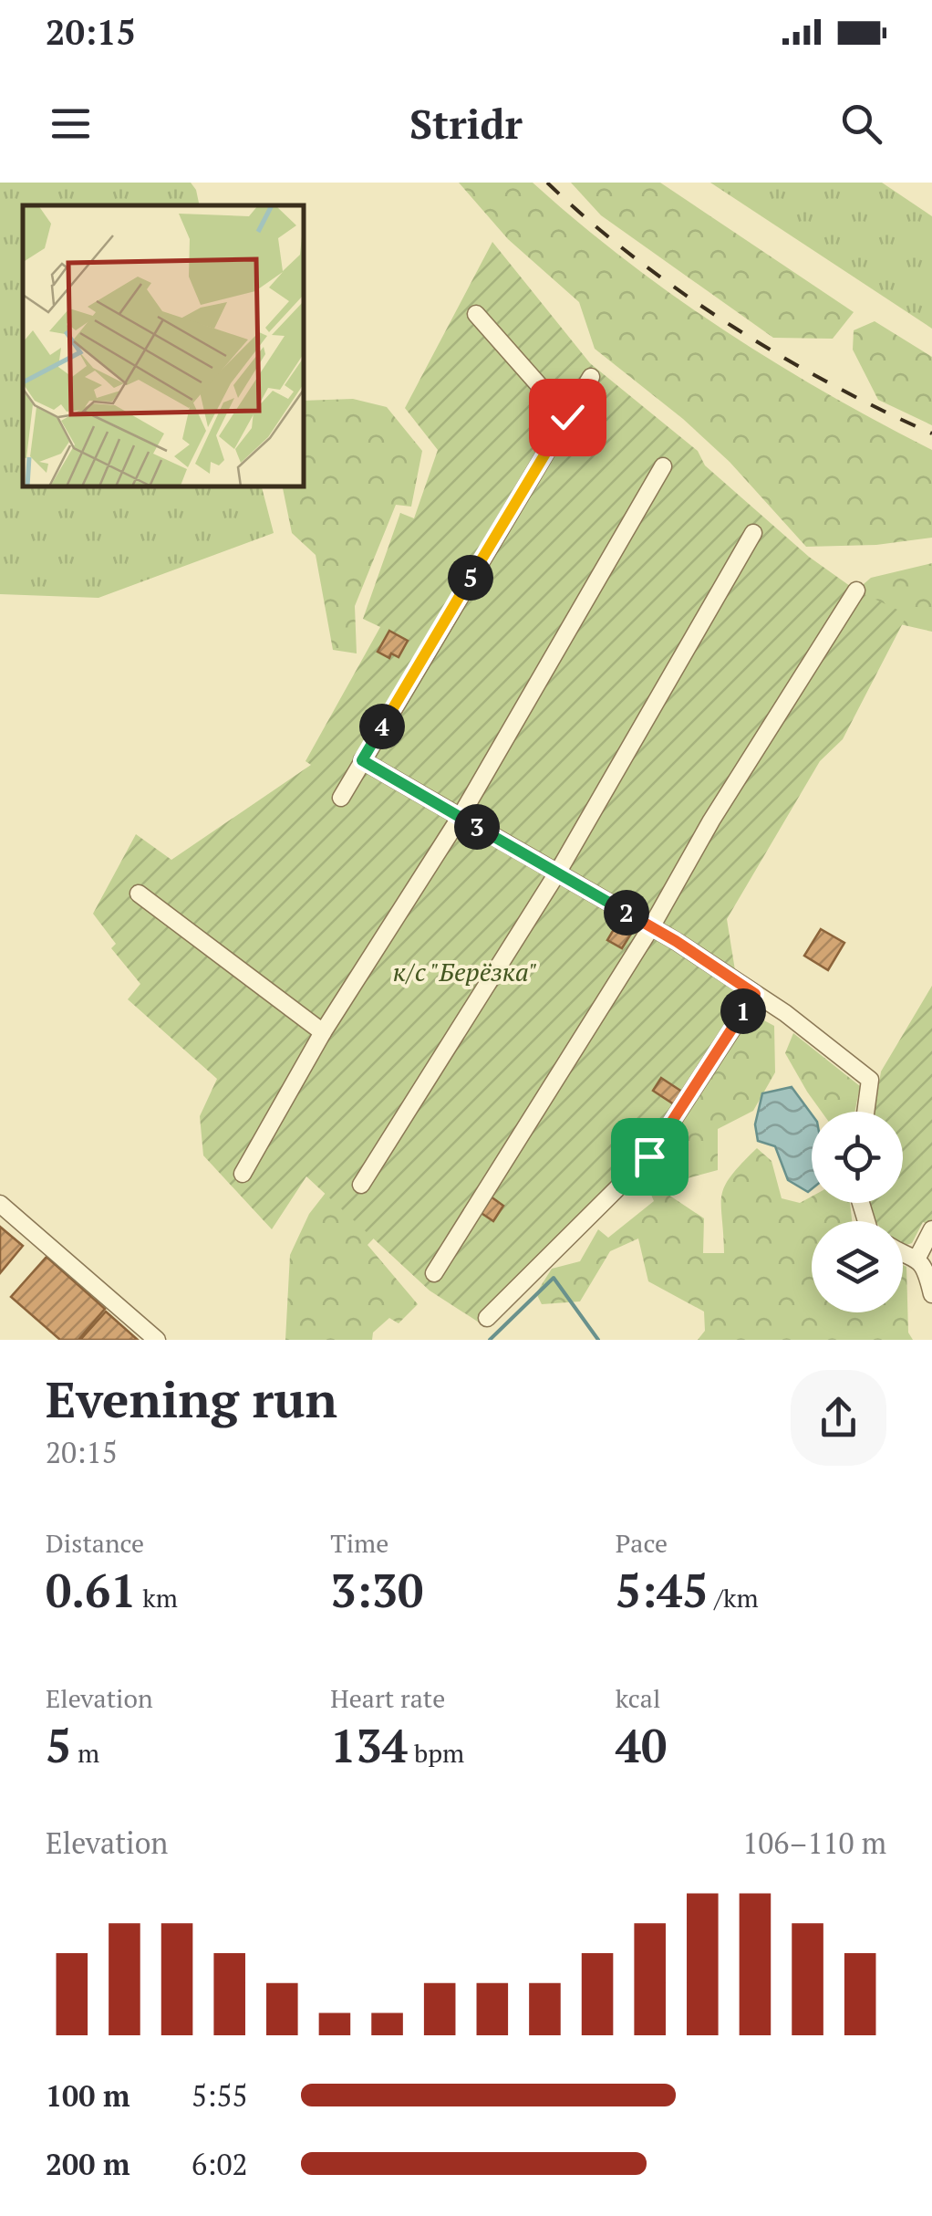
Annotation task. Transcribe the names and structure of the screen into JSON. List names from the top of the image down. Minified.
{"parks":["к/с \"Берёзка\""],"page":{"status":"20:15","header":"Stridr","pins":["5","4","3","2","1"],"heading":["Evening run","20:15"],"stats":[["Distance","0.61 km"],["Time","3:30"],["Pace","5:45 /km"],["Elevation","5 m"],["Heart rate","134 bpm"],["kcal","40"]],"chart":["Elevation","106–110 m"],"list":[{"name":"100 m","note":"5:55"},{"name":"200 m","note":"6:02"}]}}
